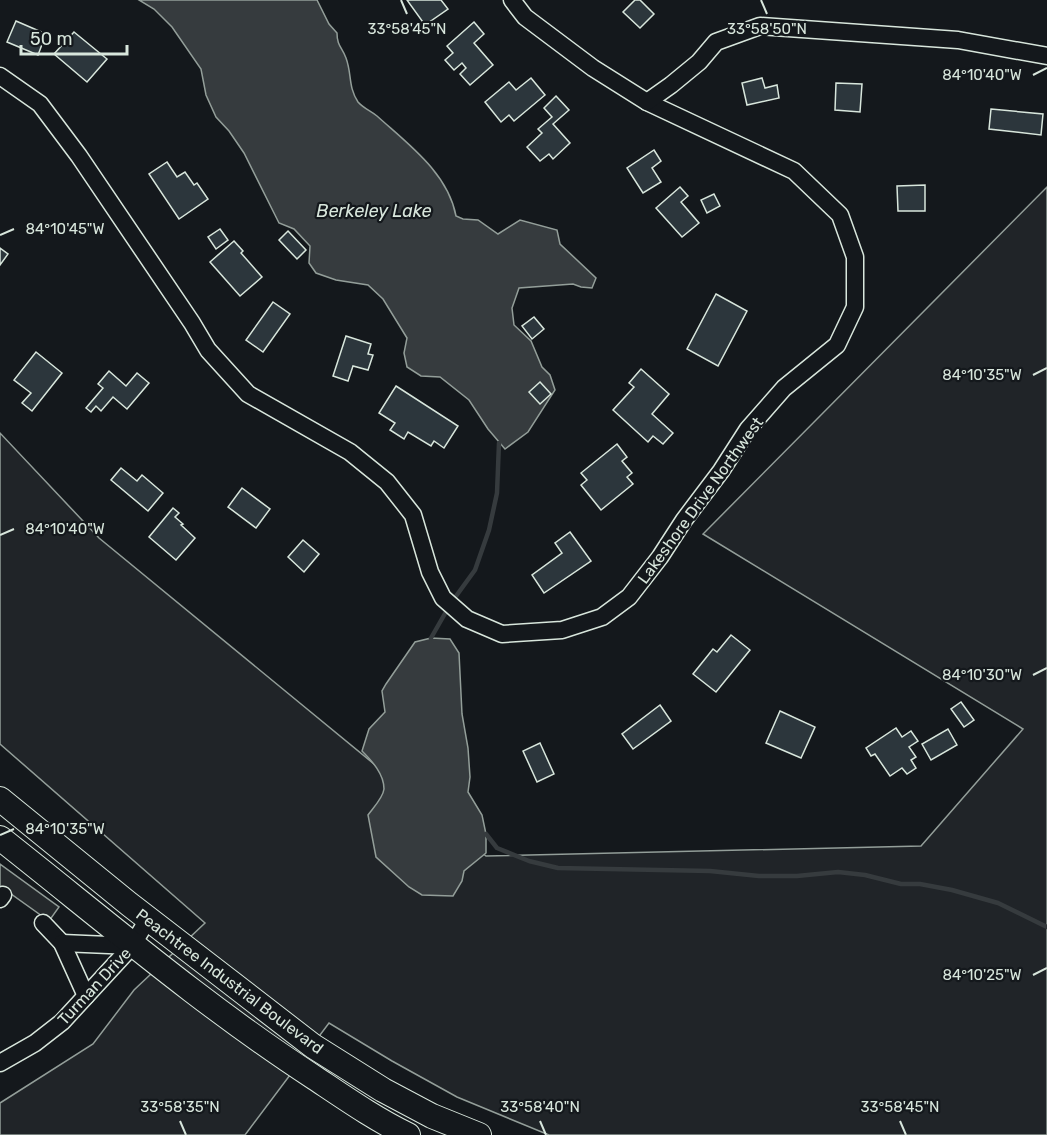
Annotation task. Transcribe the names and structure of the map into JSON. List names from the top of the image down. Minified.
{"streets":{"highway":["Peachtree Industrial Boulevard"],"street":["Lakeshore Drive Northwest","Turman Drive"]},"crossings":[["Peachtree Industrial Boulevard","Turman Drive"]],"water":["Berkeley Lake"],"scale_bar":"50 m","coordinates":["33°58'45\"N","33°58'50\"N","84°10'40\"W","84°10'45\"W","84°10'35\"W","84°10'30\"W","84°10'25\"W","33°58'35\"N","33°58'40\"N"]}
